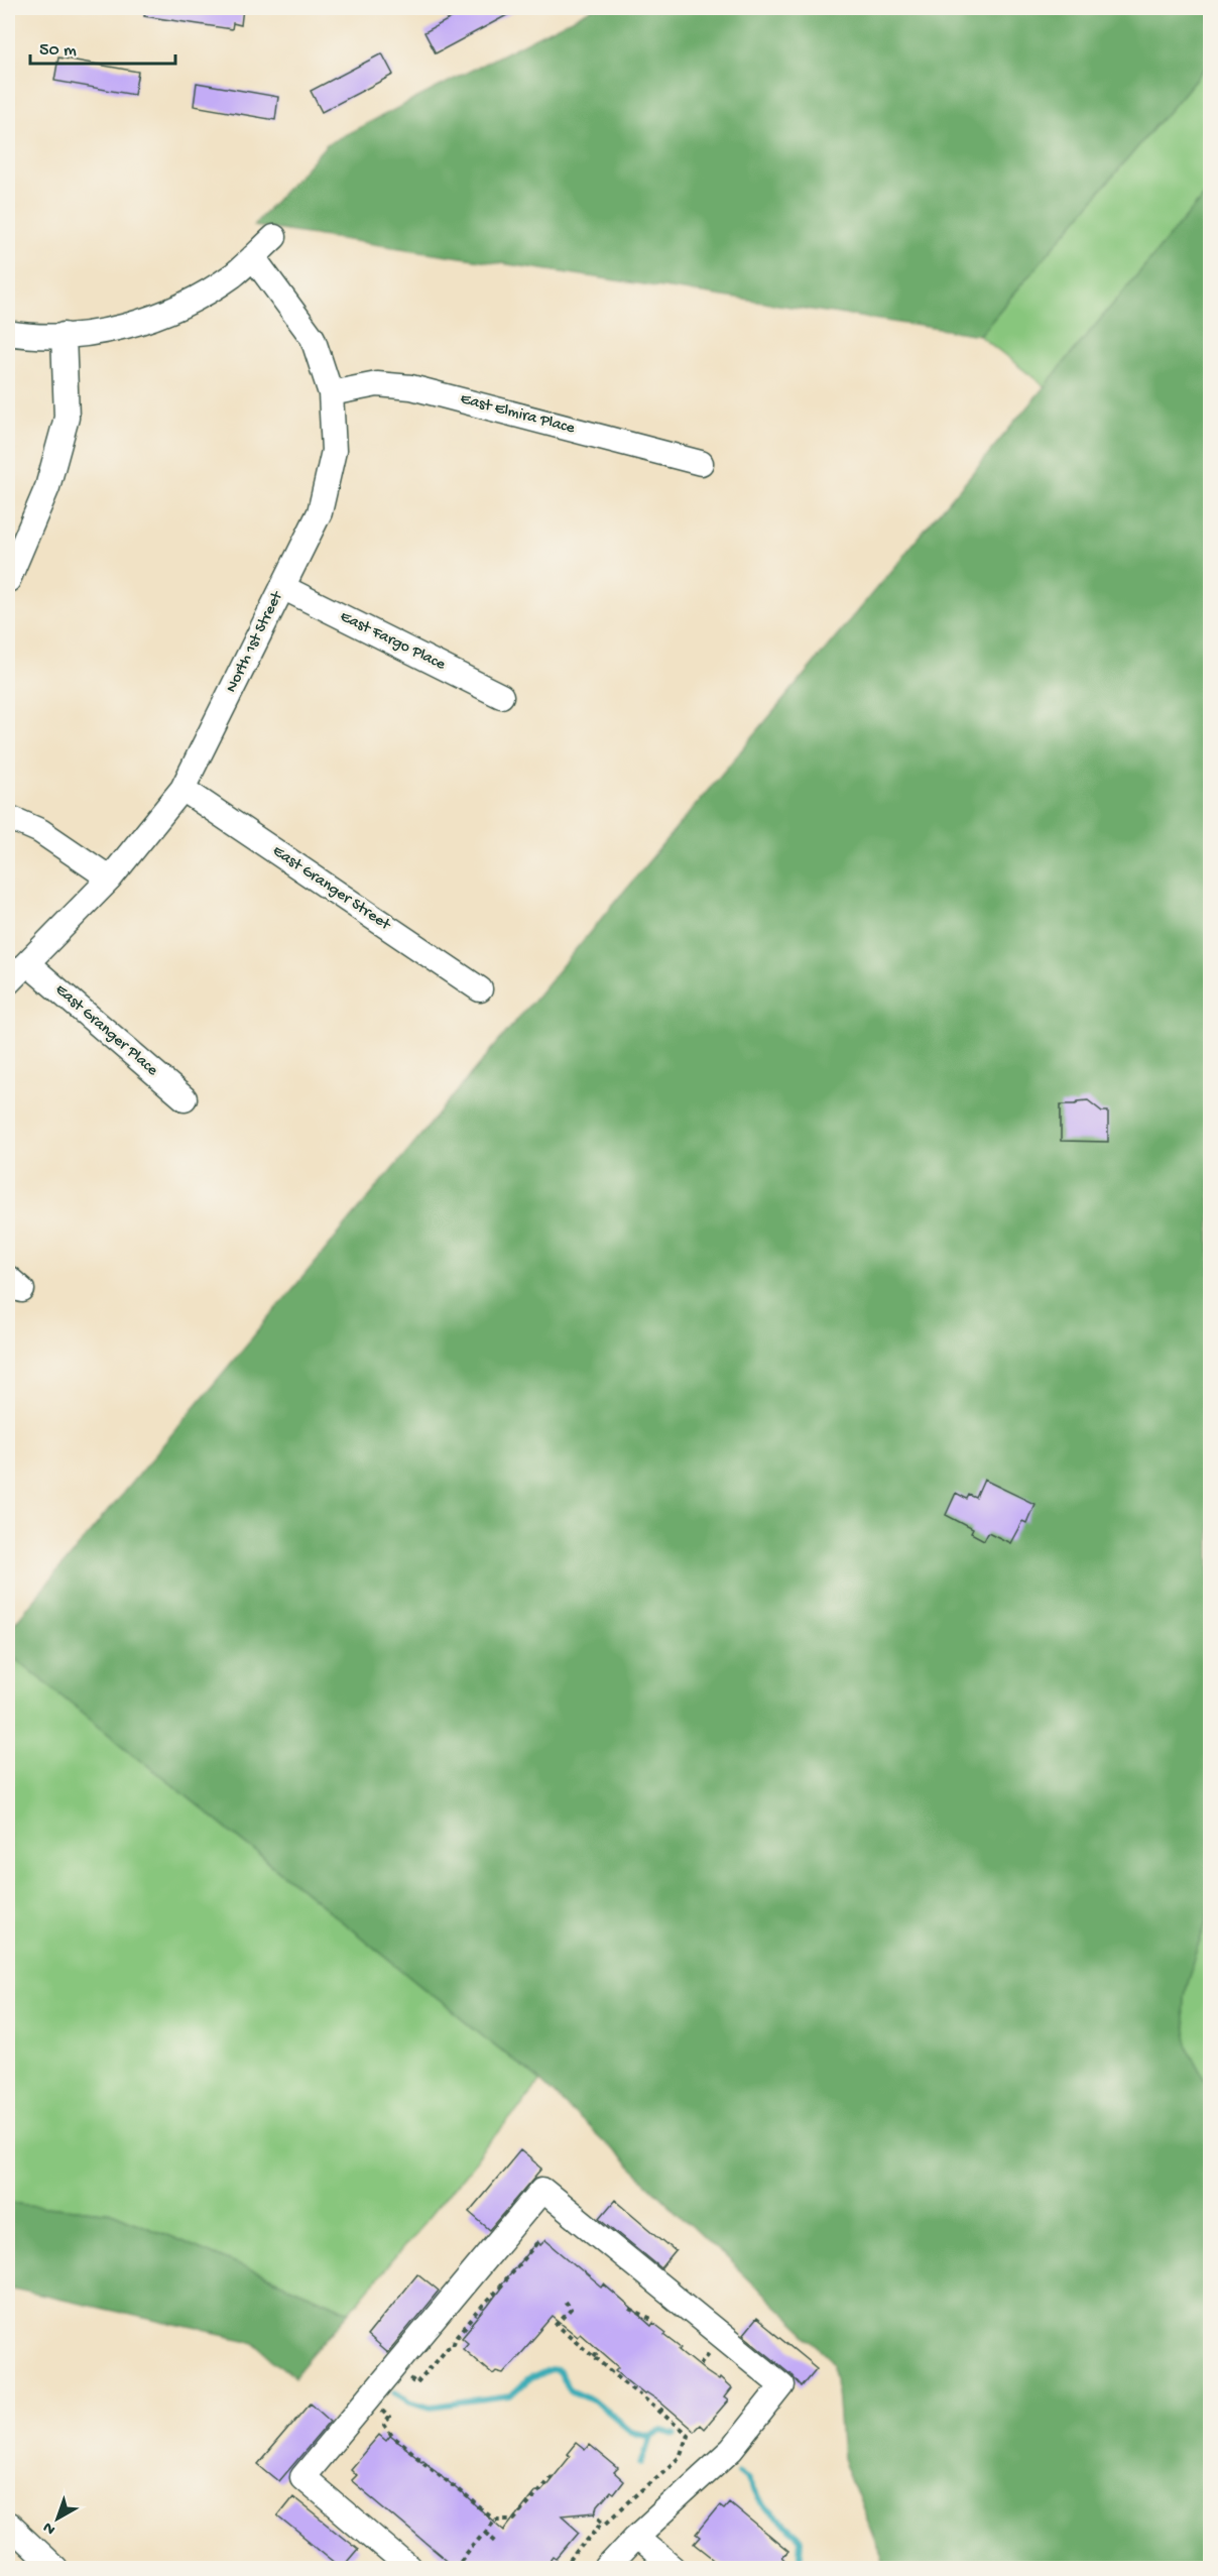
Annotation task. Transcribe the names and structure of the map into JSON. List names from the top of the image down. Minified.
{"streets":{"street":["East Elmira Place","East Fargo Place","North 1st Street","East Granger Street","East Granger Place"]},"crossings":[["East Elmira Place","North 1st Street"],["East Fargo Place","North 1st Street"],["North 1st Street","East Granger Street"],["North 1st Street","East Granger Place"]],"scale_bar":"50 m","north":"bottom left"}
